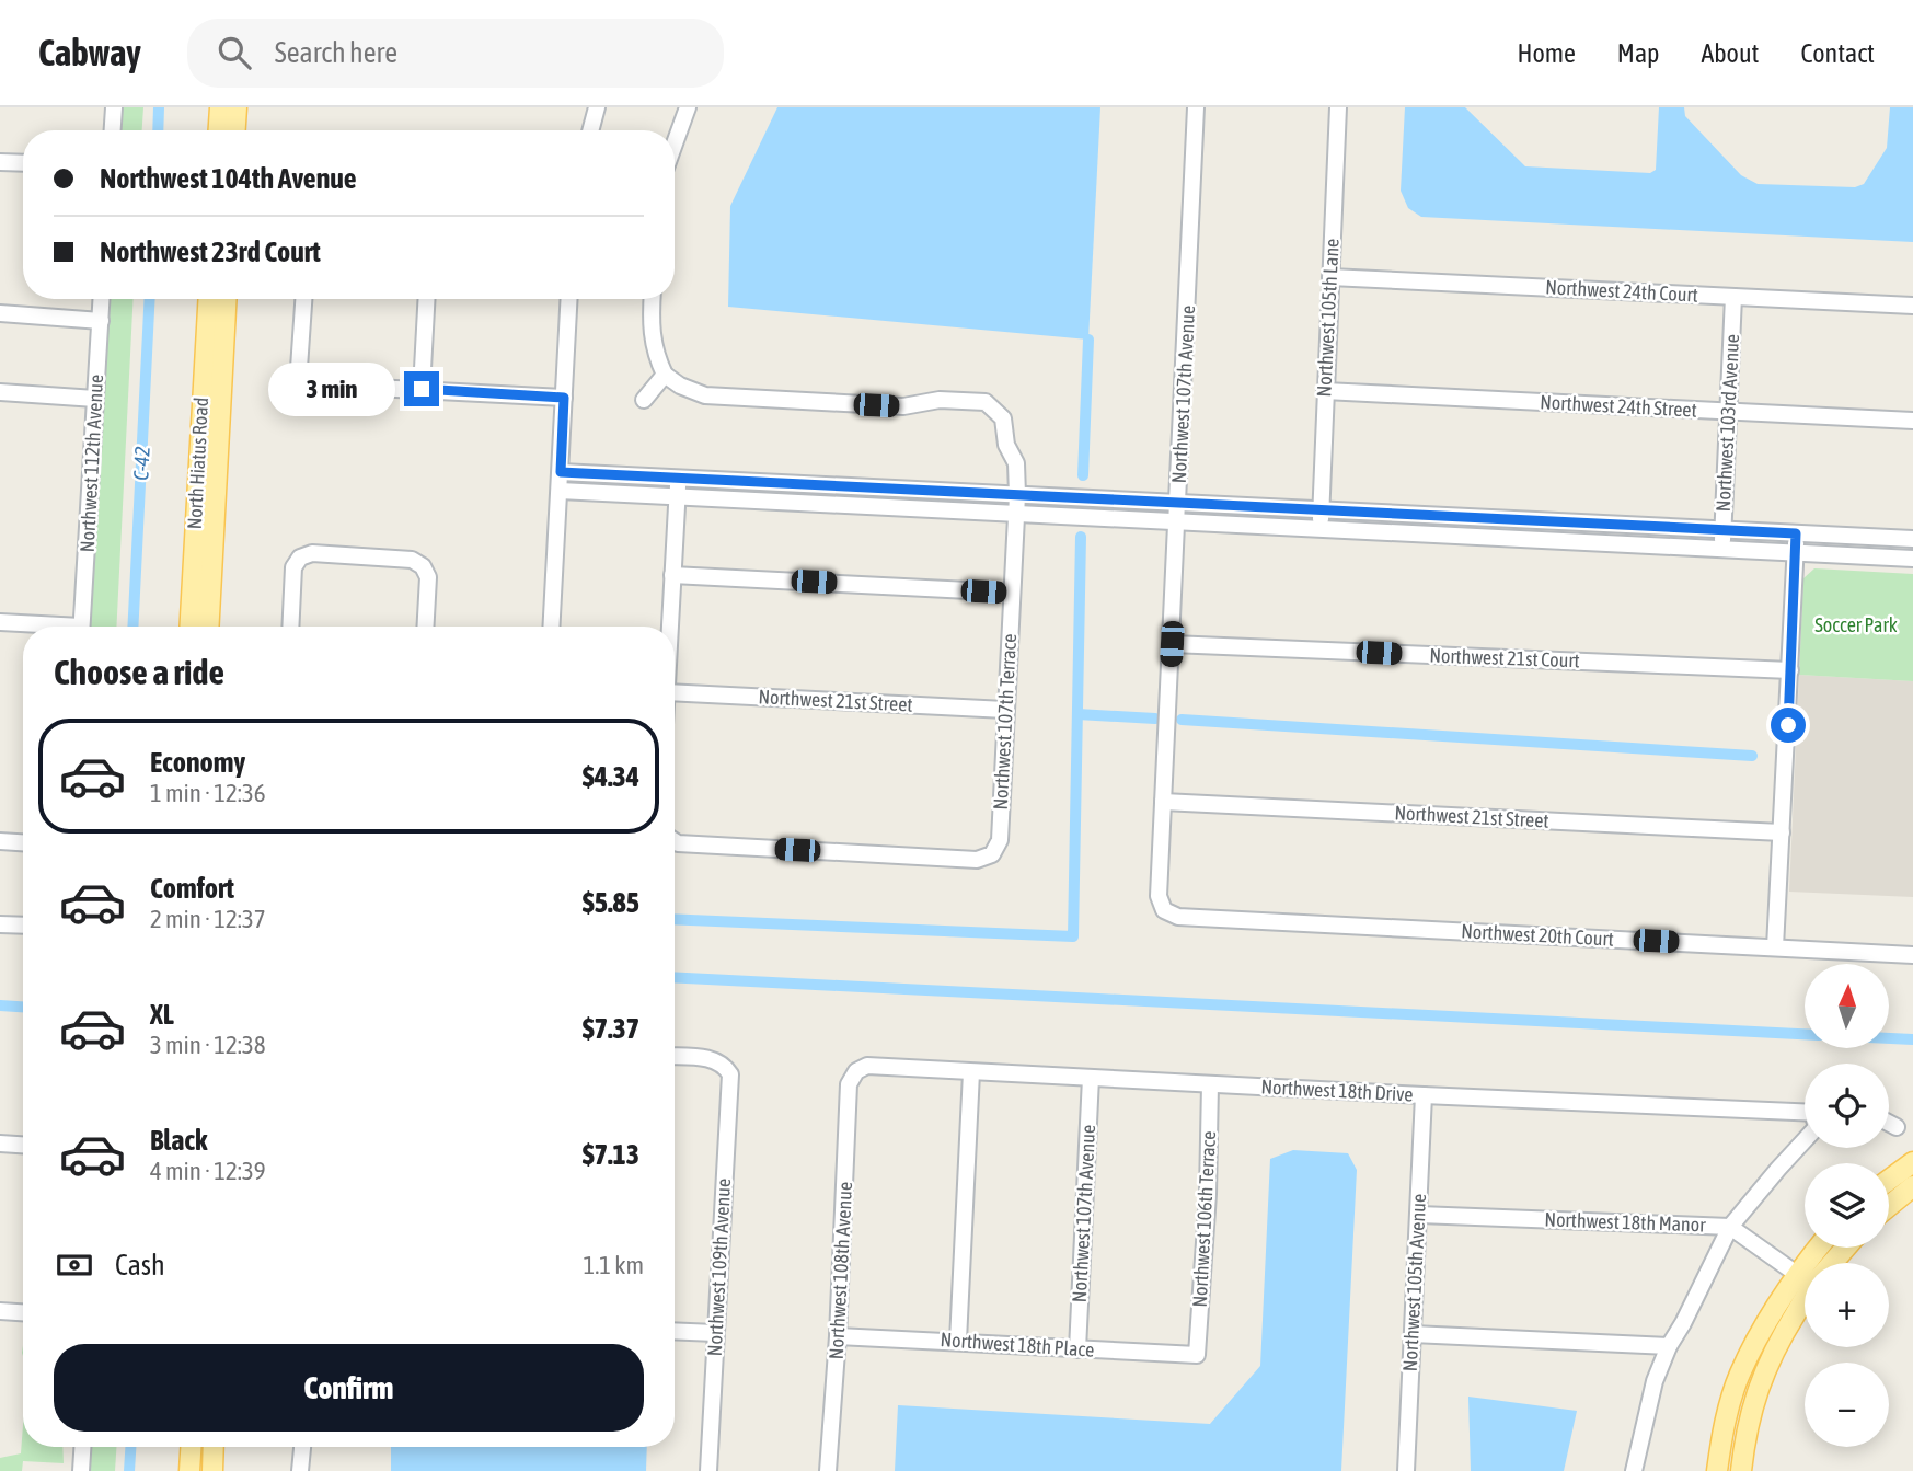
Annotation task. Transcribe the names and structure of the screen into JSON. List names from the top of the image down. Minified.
{"streets":{"main road":["North Hiatus Road"],"street":["Northwest 24th Court","Northwest 105th Lane","Northwest 107th Avenue","Northwest 24th Street","Northwest 103rd Avenue","Northwest 112th Avenue","Northwest 21st Court","Northwest 21st Street","Northwest 107th Terrace","Northwest 20th Court","Northwest 18th Drive","Northwest 106th Terrace","Northwest 18th Manor","Northwest 109th Avenue","Northwest 108th Avenue","Northwest 105th Avenue","Northwest 18th Place"]},"crossings":[["Northwest 24th Court","Northwest 105th Lane"],["Northwest 24th Court","Northwest 103rd Avenue"],["Northwest 105th Lane","Northwest 24th Street"],["Northwest 107th Avenue","Northwest 21st Court"],["Northwest 107th Avenue","Northwest 21st Street"],["Northwest 107th Avenue","Northwest 20th Court"],["Northwest 107th Avenue","Northwest 18th Drive"],["Northwest 107th Avenue","Northwest 18th Place"],["Northwest 24th Street","Northwest 103rd Avenue"],["Northwest 21st Street","Northwest 107th Terrace"],["Northwest 18th Drive","Northwest 106th Terrace"],["Northwest 18th Drive","Northwest 108th Avenue"],["Northwest 18th Drive","Northwest 105th Avenue"],["Northwest 106th Terrace","Northwest 18th Place"],["Northwest 18th Manor","Northwest 105th Avenue"],["Northwest 108th Avenue","Northwest 18th Place"]],"water":["C-42"],"parks":["Soccer Park"],"north":"top","page":{"header":"Cabway","search":"Search here","nav":["Home","Map","About","Contact"],"banner":["Northwest 104th Avenue","Northwest 23rd Court"],"bubble":"3 min","heading":"Choose a ride","list":[{"name":"Economy","note":"1 min · 12:36","value":"$4.34"},{"name":"Comfort","note":"2 min · 12:37","value":"$5.85"},{"name":"XL","note":"3 min · 12:38","value":"$7.37"},{"name":"Black","note":"4 min · 12:39","value":"$7.13"}],"map_buttons":["+","−"],"pay":["Cash","1.1 km"],"buttons":"Confirm"}}
